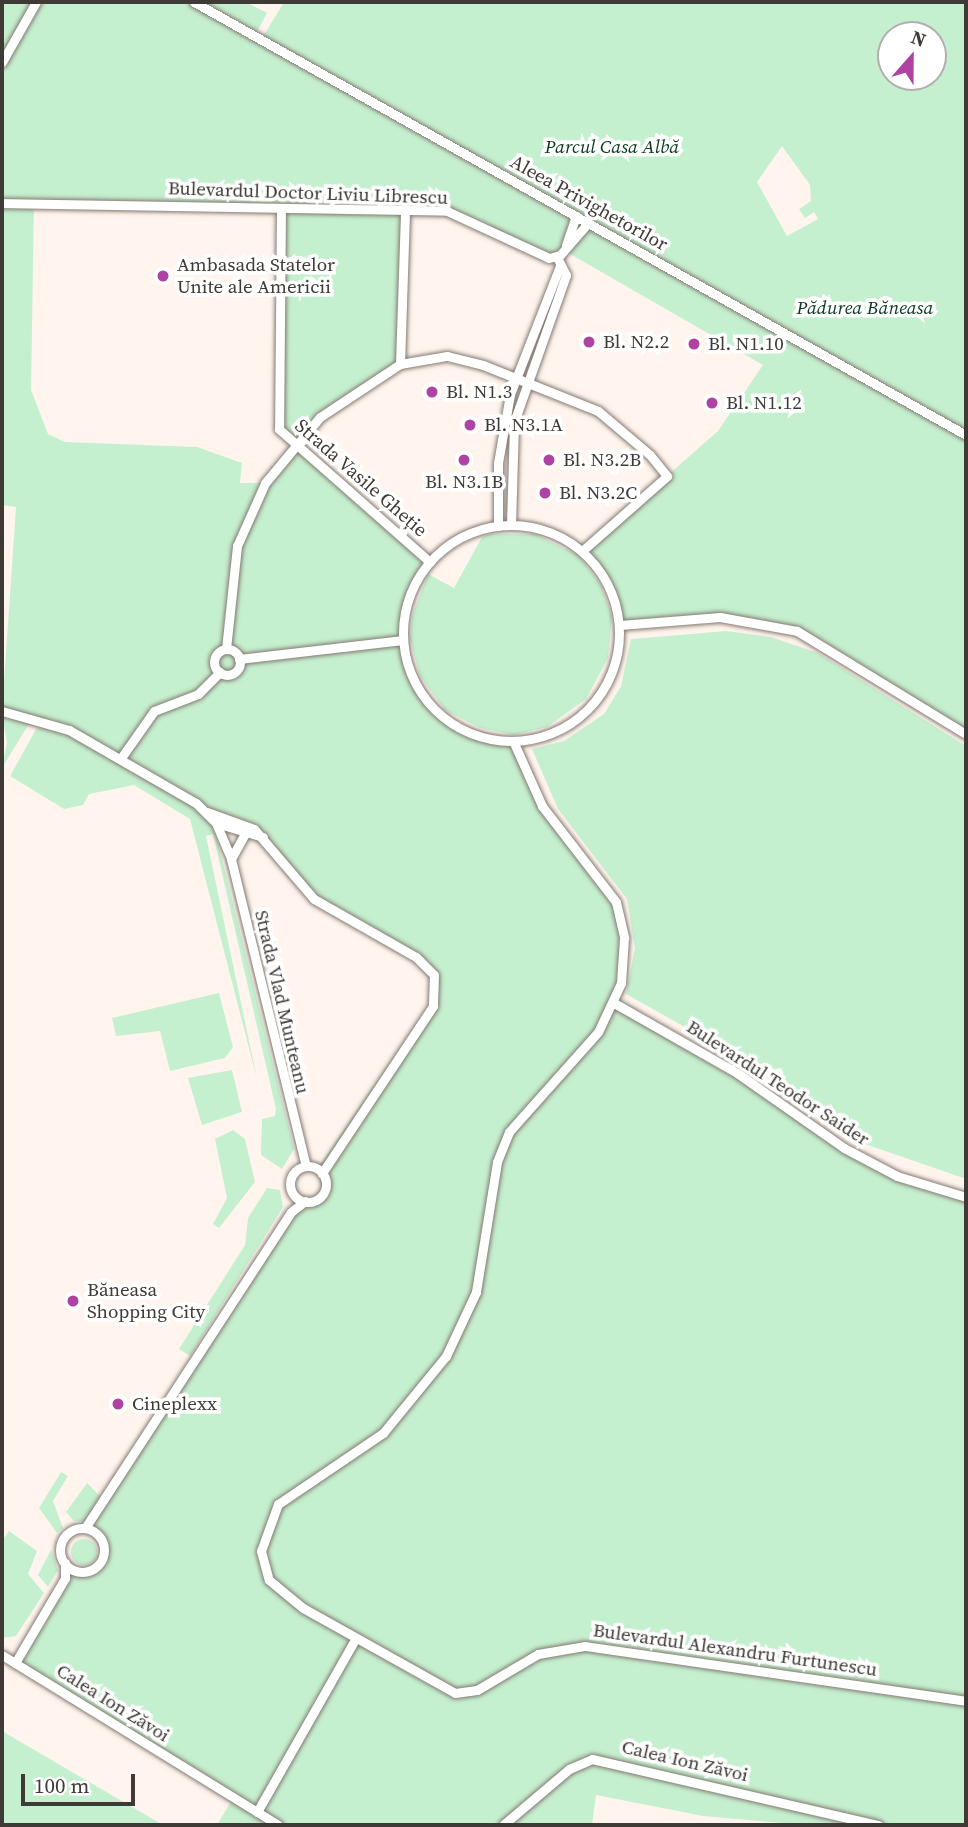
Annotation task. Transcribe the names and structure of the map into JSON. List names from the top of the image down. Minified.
{"streets":{"street":["Bulevardul Doctor Liviu Librescu","Aleea Privighetorilor","Strada Vasile Gheție","Strada Vlad Munteanu","Bulevardul Teodor Saider","Bulevardul Alexandru Furtunescu","Calea Ion Zăvoi"]},"crossings":[["Bulevardul Doctor Liviu Librescu","Strada Vasile Gheție"],["Bulevardul Teodor Saider","Bulevardul Alexandru Furtunescu"]],"parks":["Parcul Casa Albă","Pădurea Băneasa"],"places":["Ambasada Statelor Unite ale Americii","Bl. N2.2","Bl. N1.10","Bl. N1.3","Bl. N1.12","Bl. N3.1A","Bl. N3.1B","Bl. N3.2B","Bl. N3.2C","Băneasa Shopping City","Cineplexx"],"scale_bar":"100 m","north":"top"}
